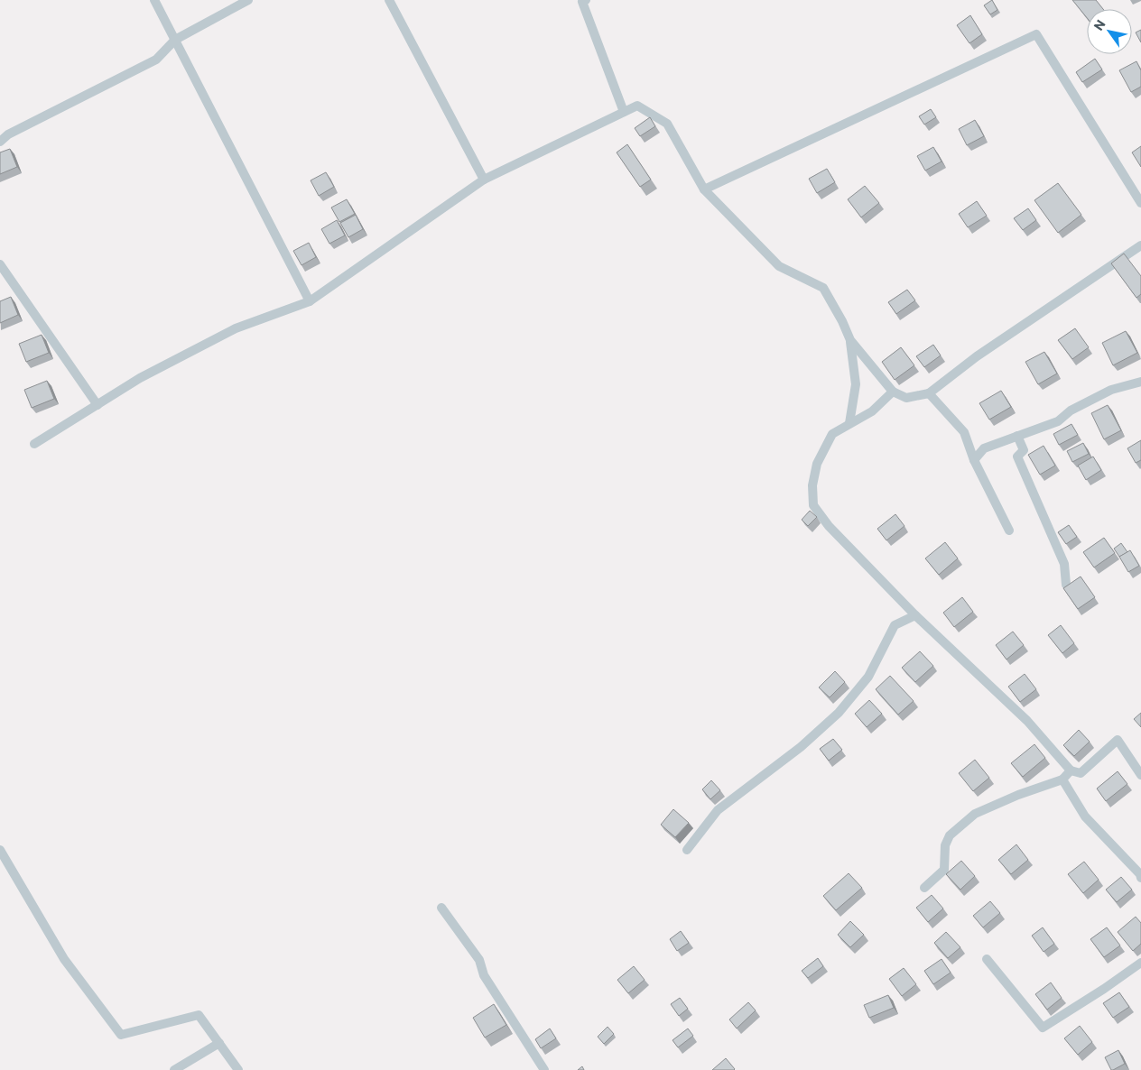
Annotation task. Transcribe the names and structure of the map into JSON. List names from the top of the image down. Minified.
{"north":"top left"}
